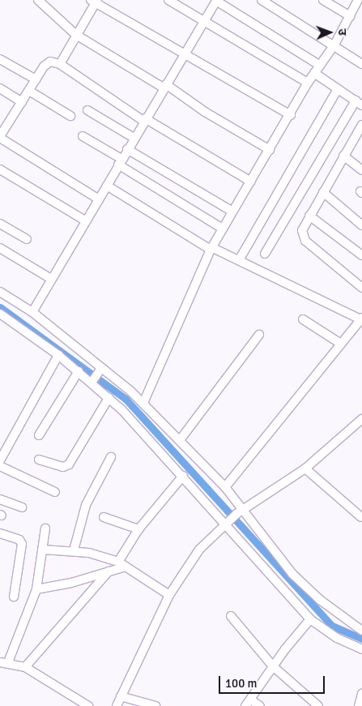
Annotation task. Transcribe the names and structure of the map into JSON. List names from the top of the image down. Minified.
{"scale_bar":"100 m","north":"right"}
